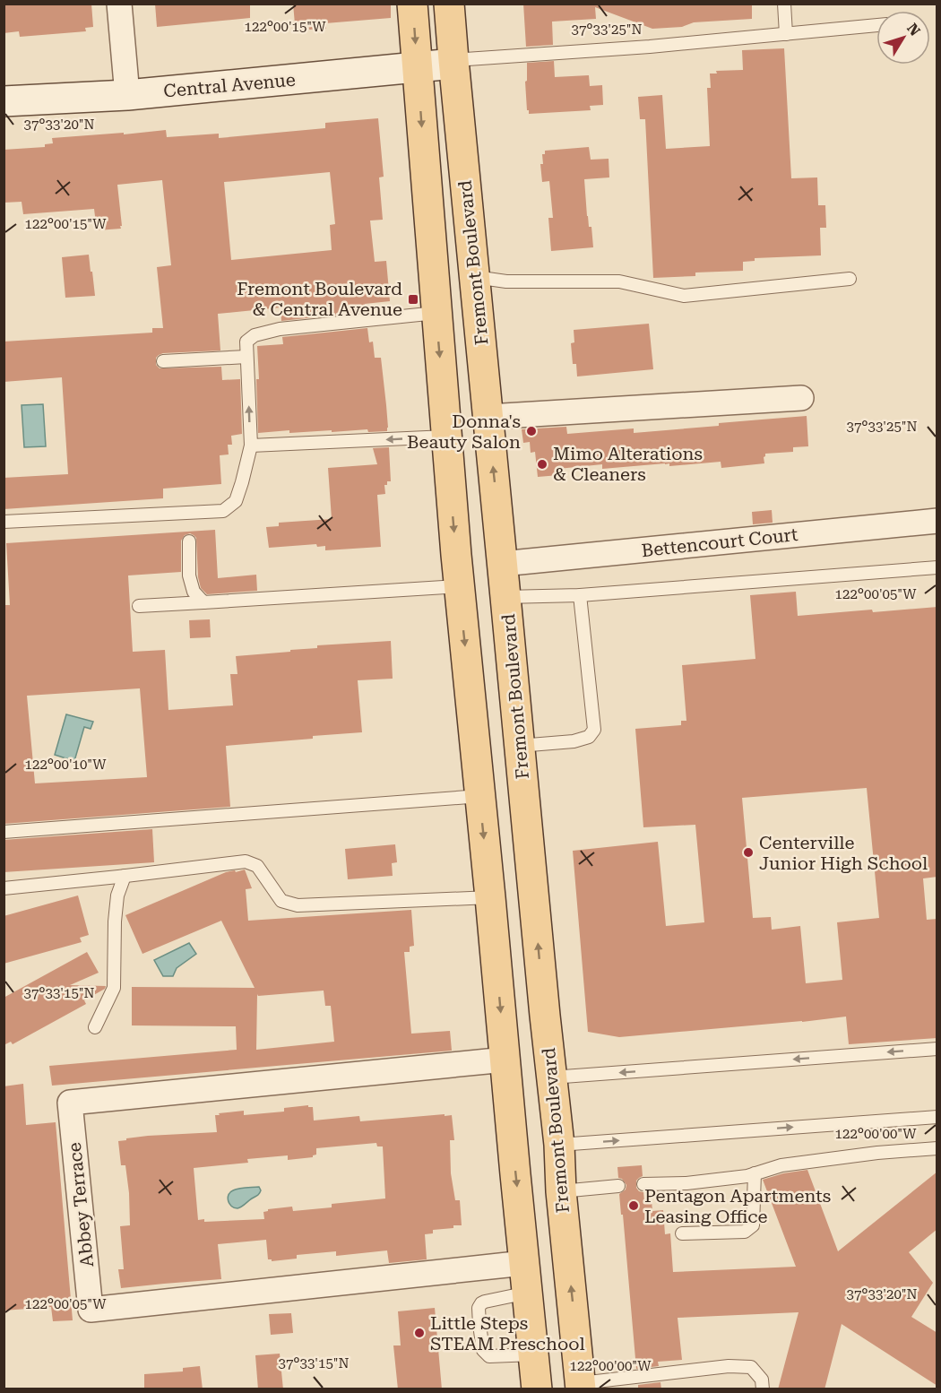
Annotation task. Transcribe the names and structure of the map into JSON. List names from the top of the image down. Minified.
{"streets":{"main road":["Central Avenue","Fremont Boulevard"],"street":["Bettencourt Court","Abbey Terrace"]},"crossings":[["Central Avenue","Fremont Boulevard"],["Fremont Boulevard","Bettencourt Court"]],"places":{"transit":["Fremont Boulevard & Central Avenue"],"other":["Donna's Beauty Salon","Mimo Alterations & Cleaners","Centerville Junior High School","Pentagon Apartments Leasing Office","Little Steps STEAM Preschool"]},"north":"top right","coordinates":["122°00'15\"W","37°33'25\"N","37°33'20\"N","122°00'05\"W","122°00'10\"W","37°33'15\"N","122°00'00\"W"]}
